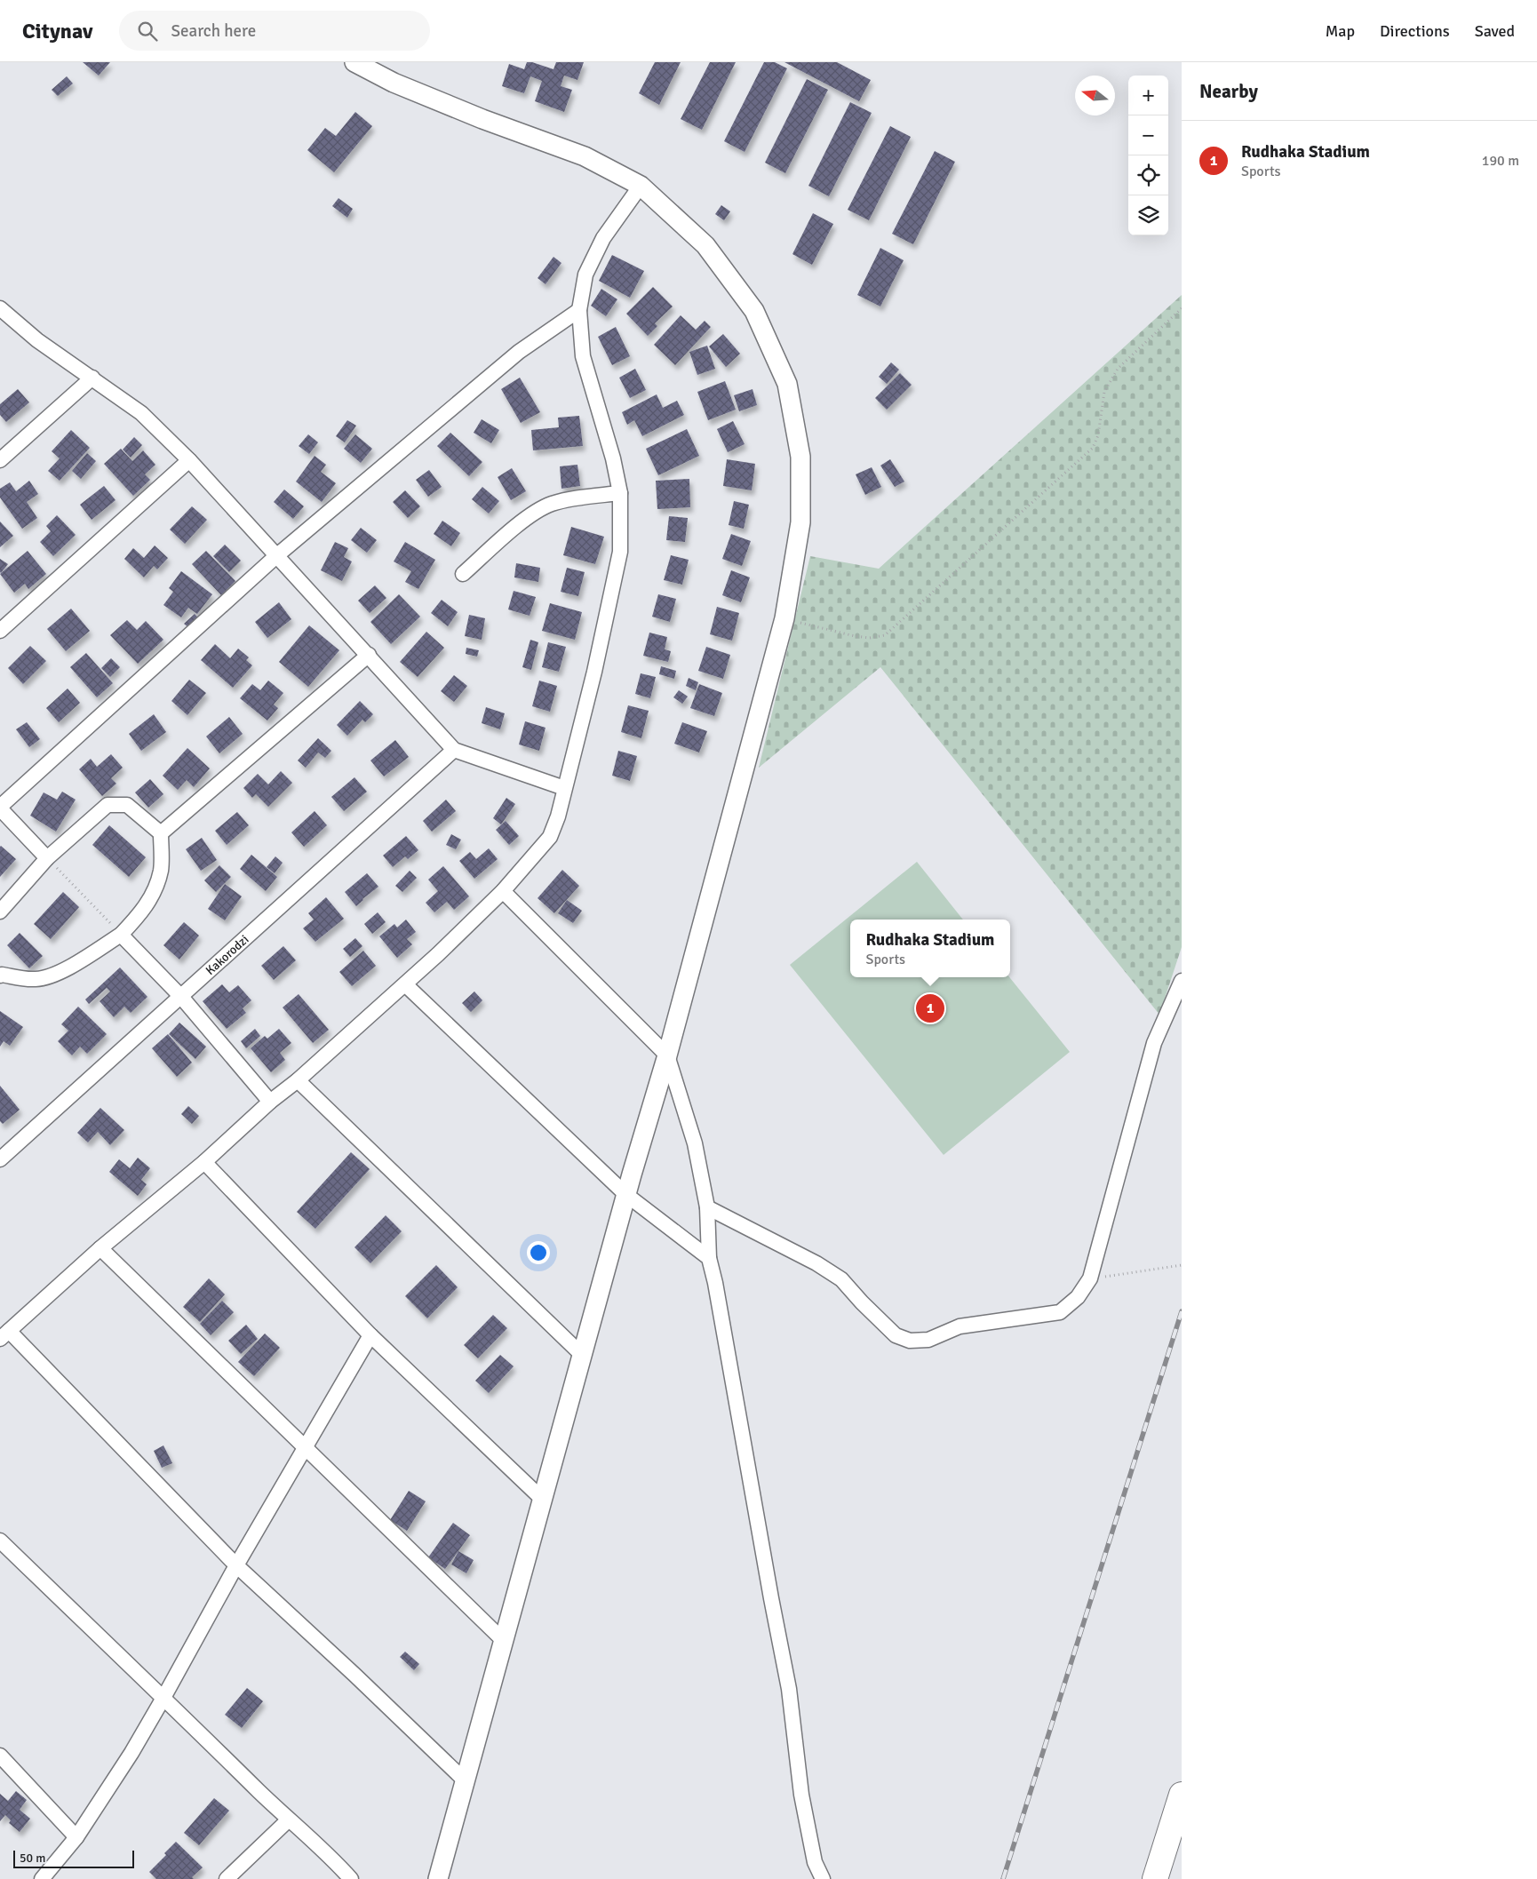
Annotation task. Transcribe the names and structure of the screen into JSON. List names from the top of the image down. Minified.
{"streets":{"street":["Kakorodzi"]},"scale_bar":"50 m","north":"left","page":{"header":"Citynav","search":"Search here","nav":["Map","Directions","Saved"],"heading":"Nearby","map_buttons":["+","−"],"list":[{"mark":"1","name":"Rudhaka Stadium","note":"Sports","value":"190 m"}],"popup":["Rudhaka Stadium","Sports"],"pins":"1","scale":"50 m"}}
